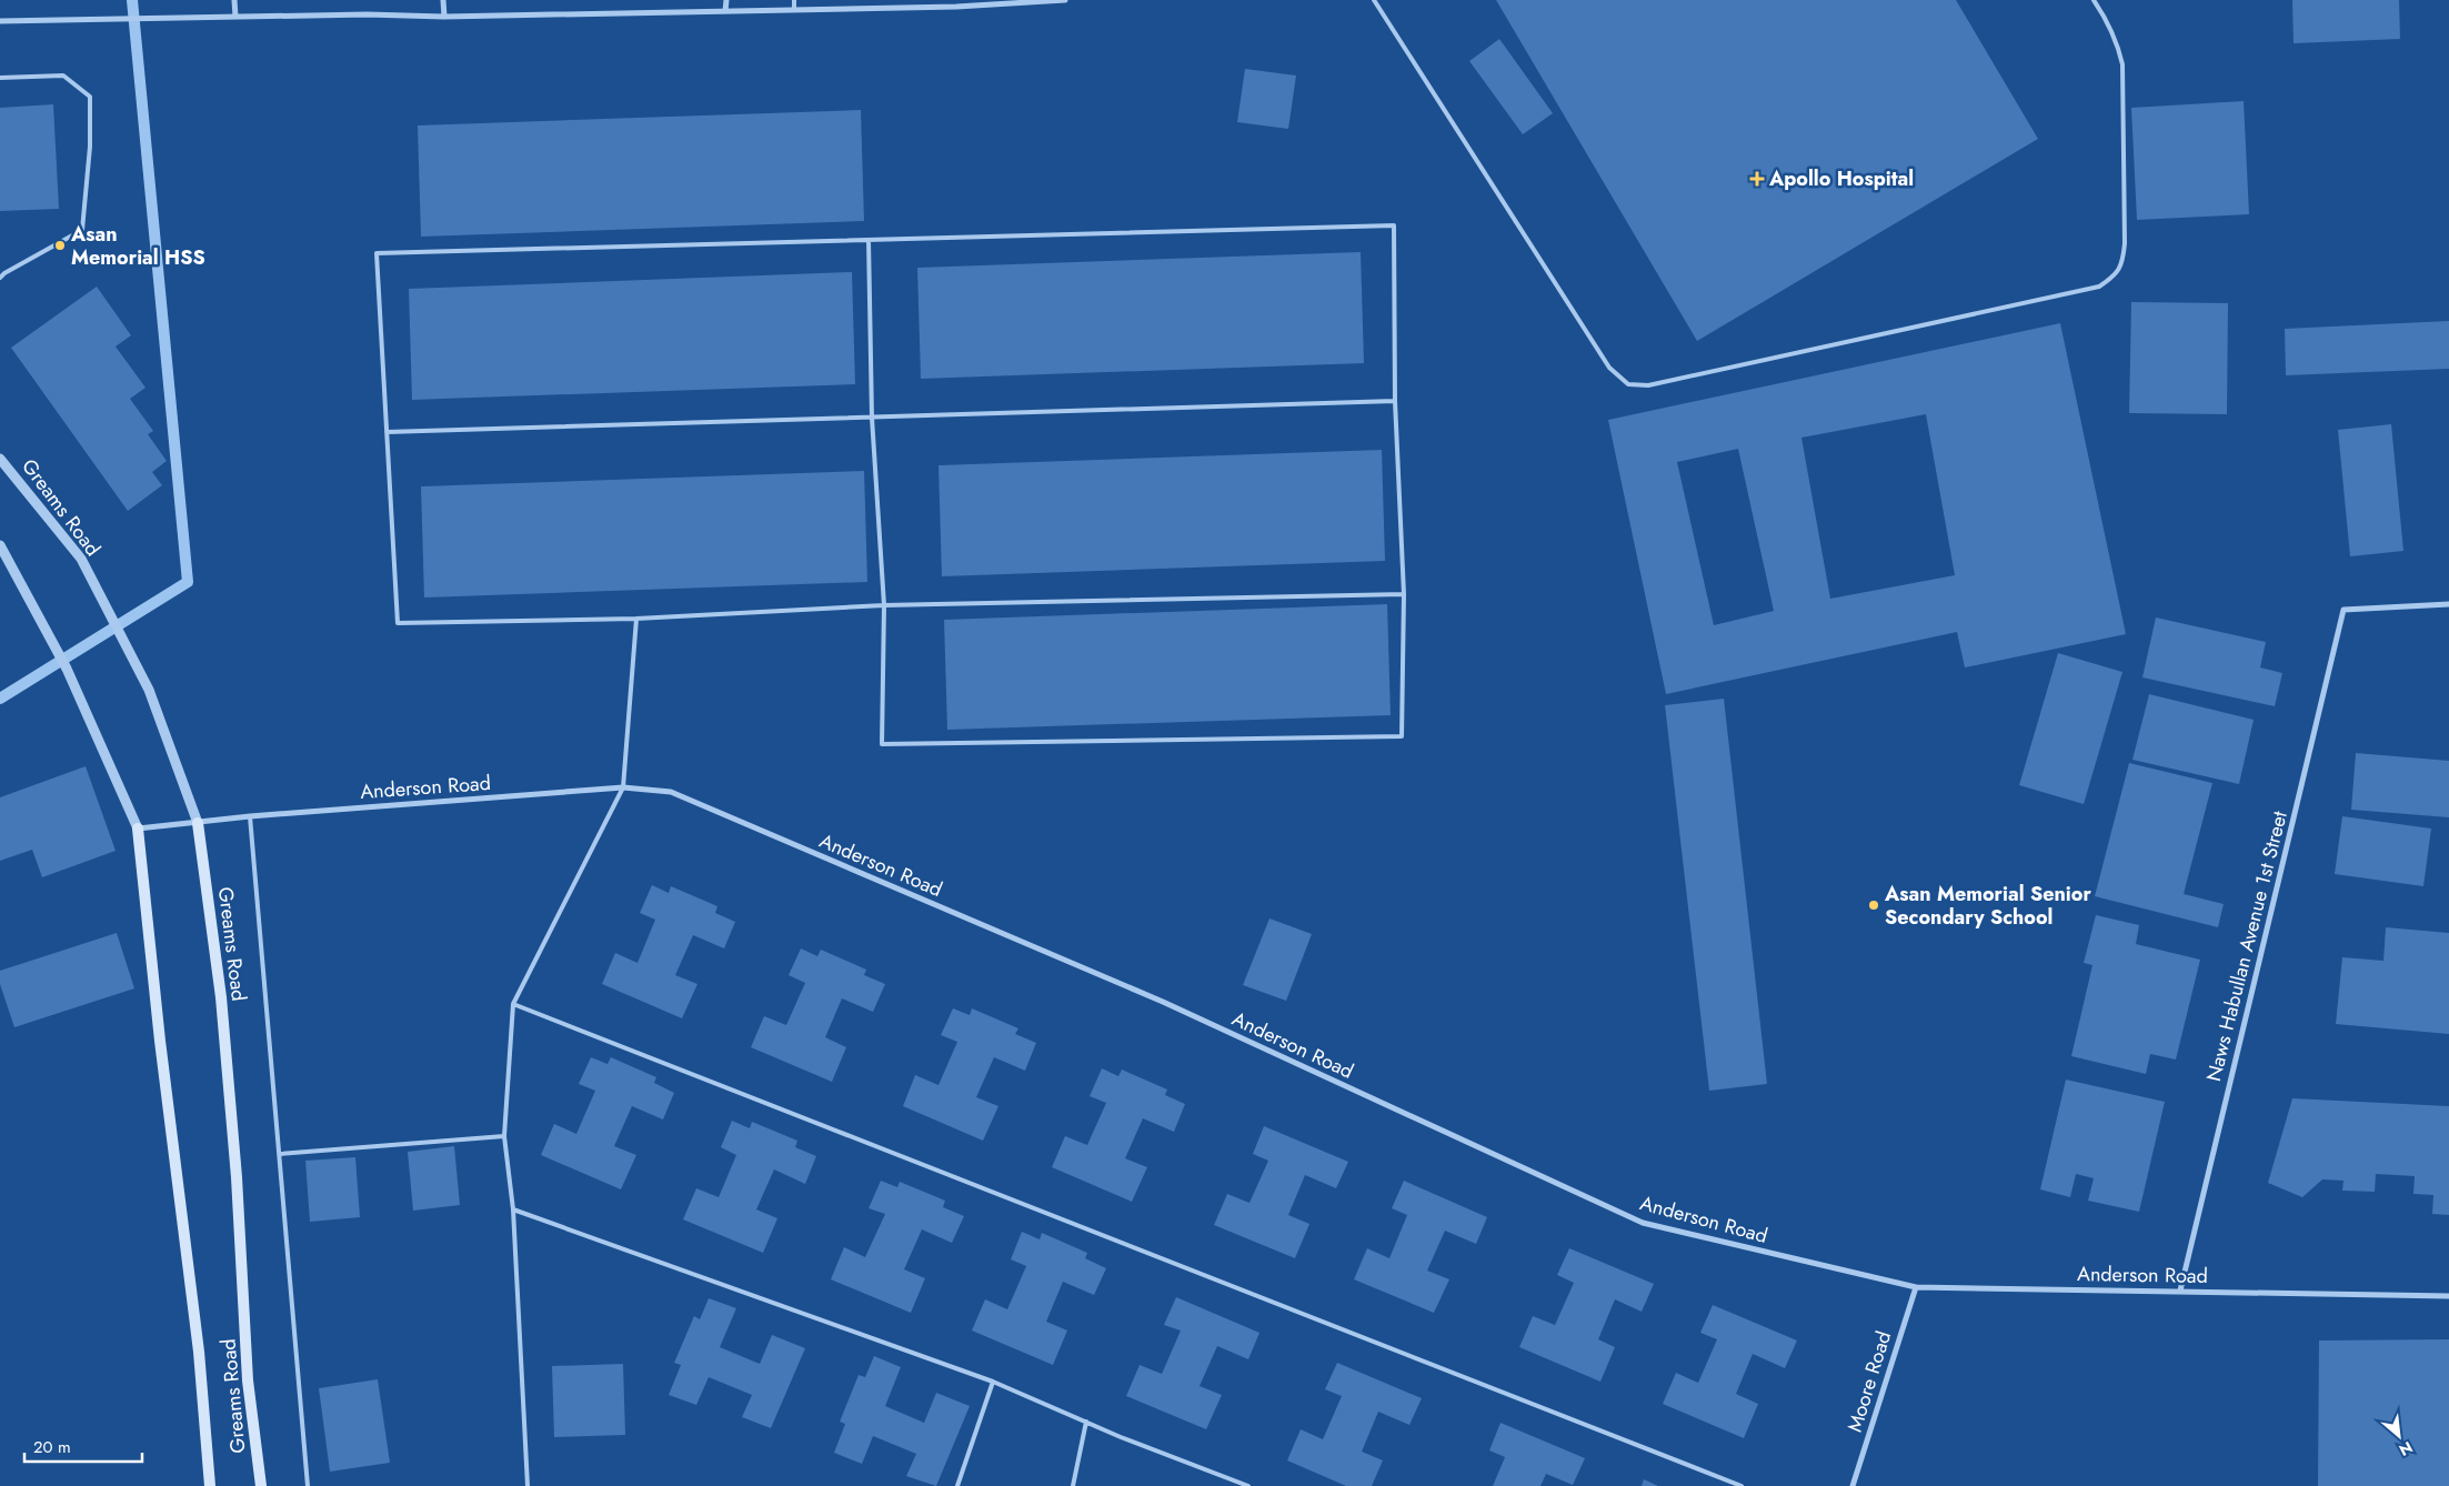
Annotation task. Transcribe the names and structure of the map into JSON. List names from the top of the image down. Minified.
{"streets":{"main road":["Greams Road"],"street":["Anderson Road","Naws Habullan Avenue 1st Street","Moore Road"]},"crossings":[["Greams Road","Anderson Road"],["Anderson Road","Naws Habullan Avenue 1st Street"],["Anderson Road","Moore Road"]],"places":{"health":["Apollo Hospital"],"other":["Asan Memorial HSS","Asan Memorial Senior Secondary School"]},"scale_bar":"20 m","north":"bottom right"}
